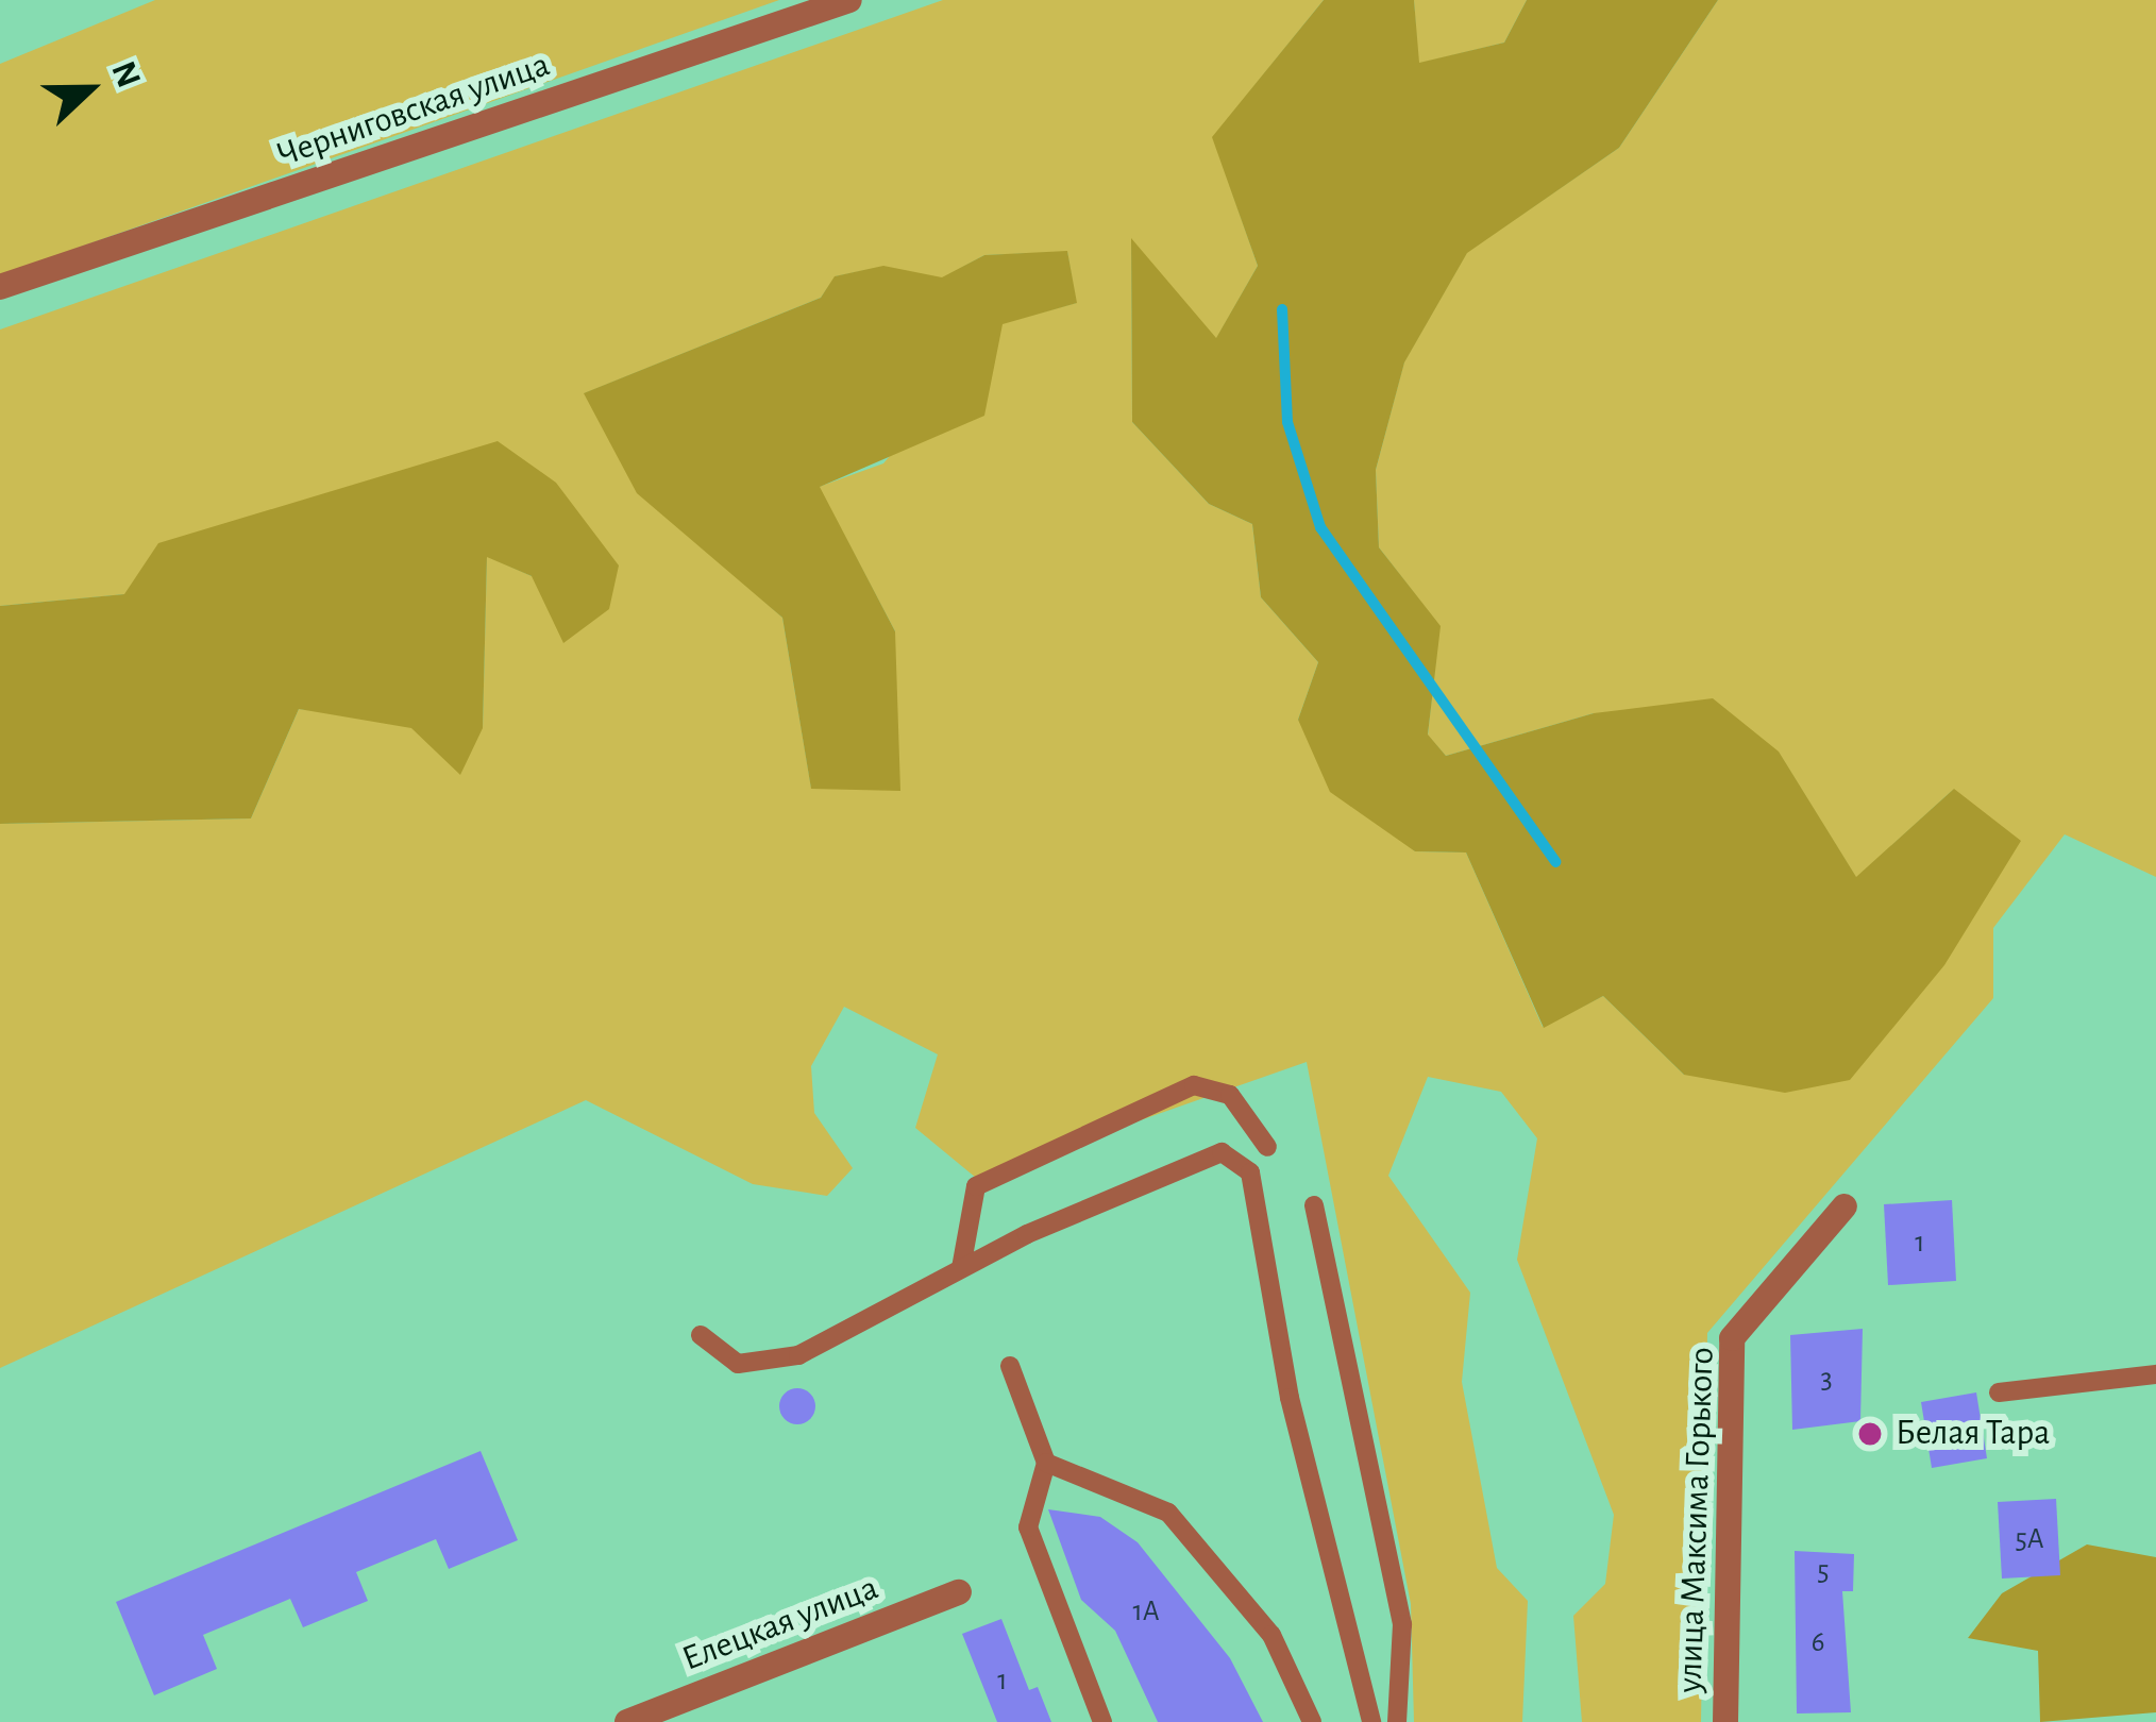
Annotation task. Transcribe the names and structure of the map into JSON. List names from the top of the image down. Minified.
{"streets":{"street":["Черниговская улица","улица Максима Горького","Елецкая улица"]},"places":["Белая Тара"],"house_numbers":["1","3","5А","5","1А","6","1"],"north":"right"}
